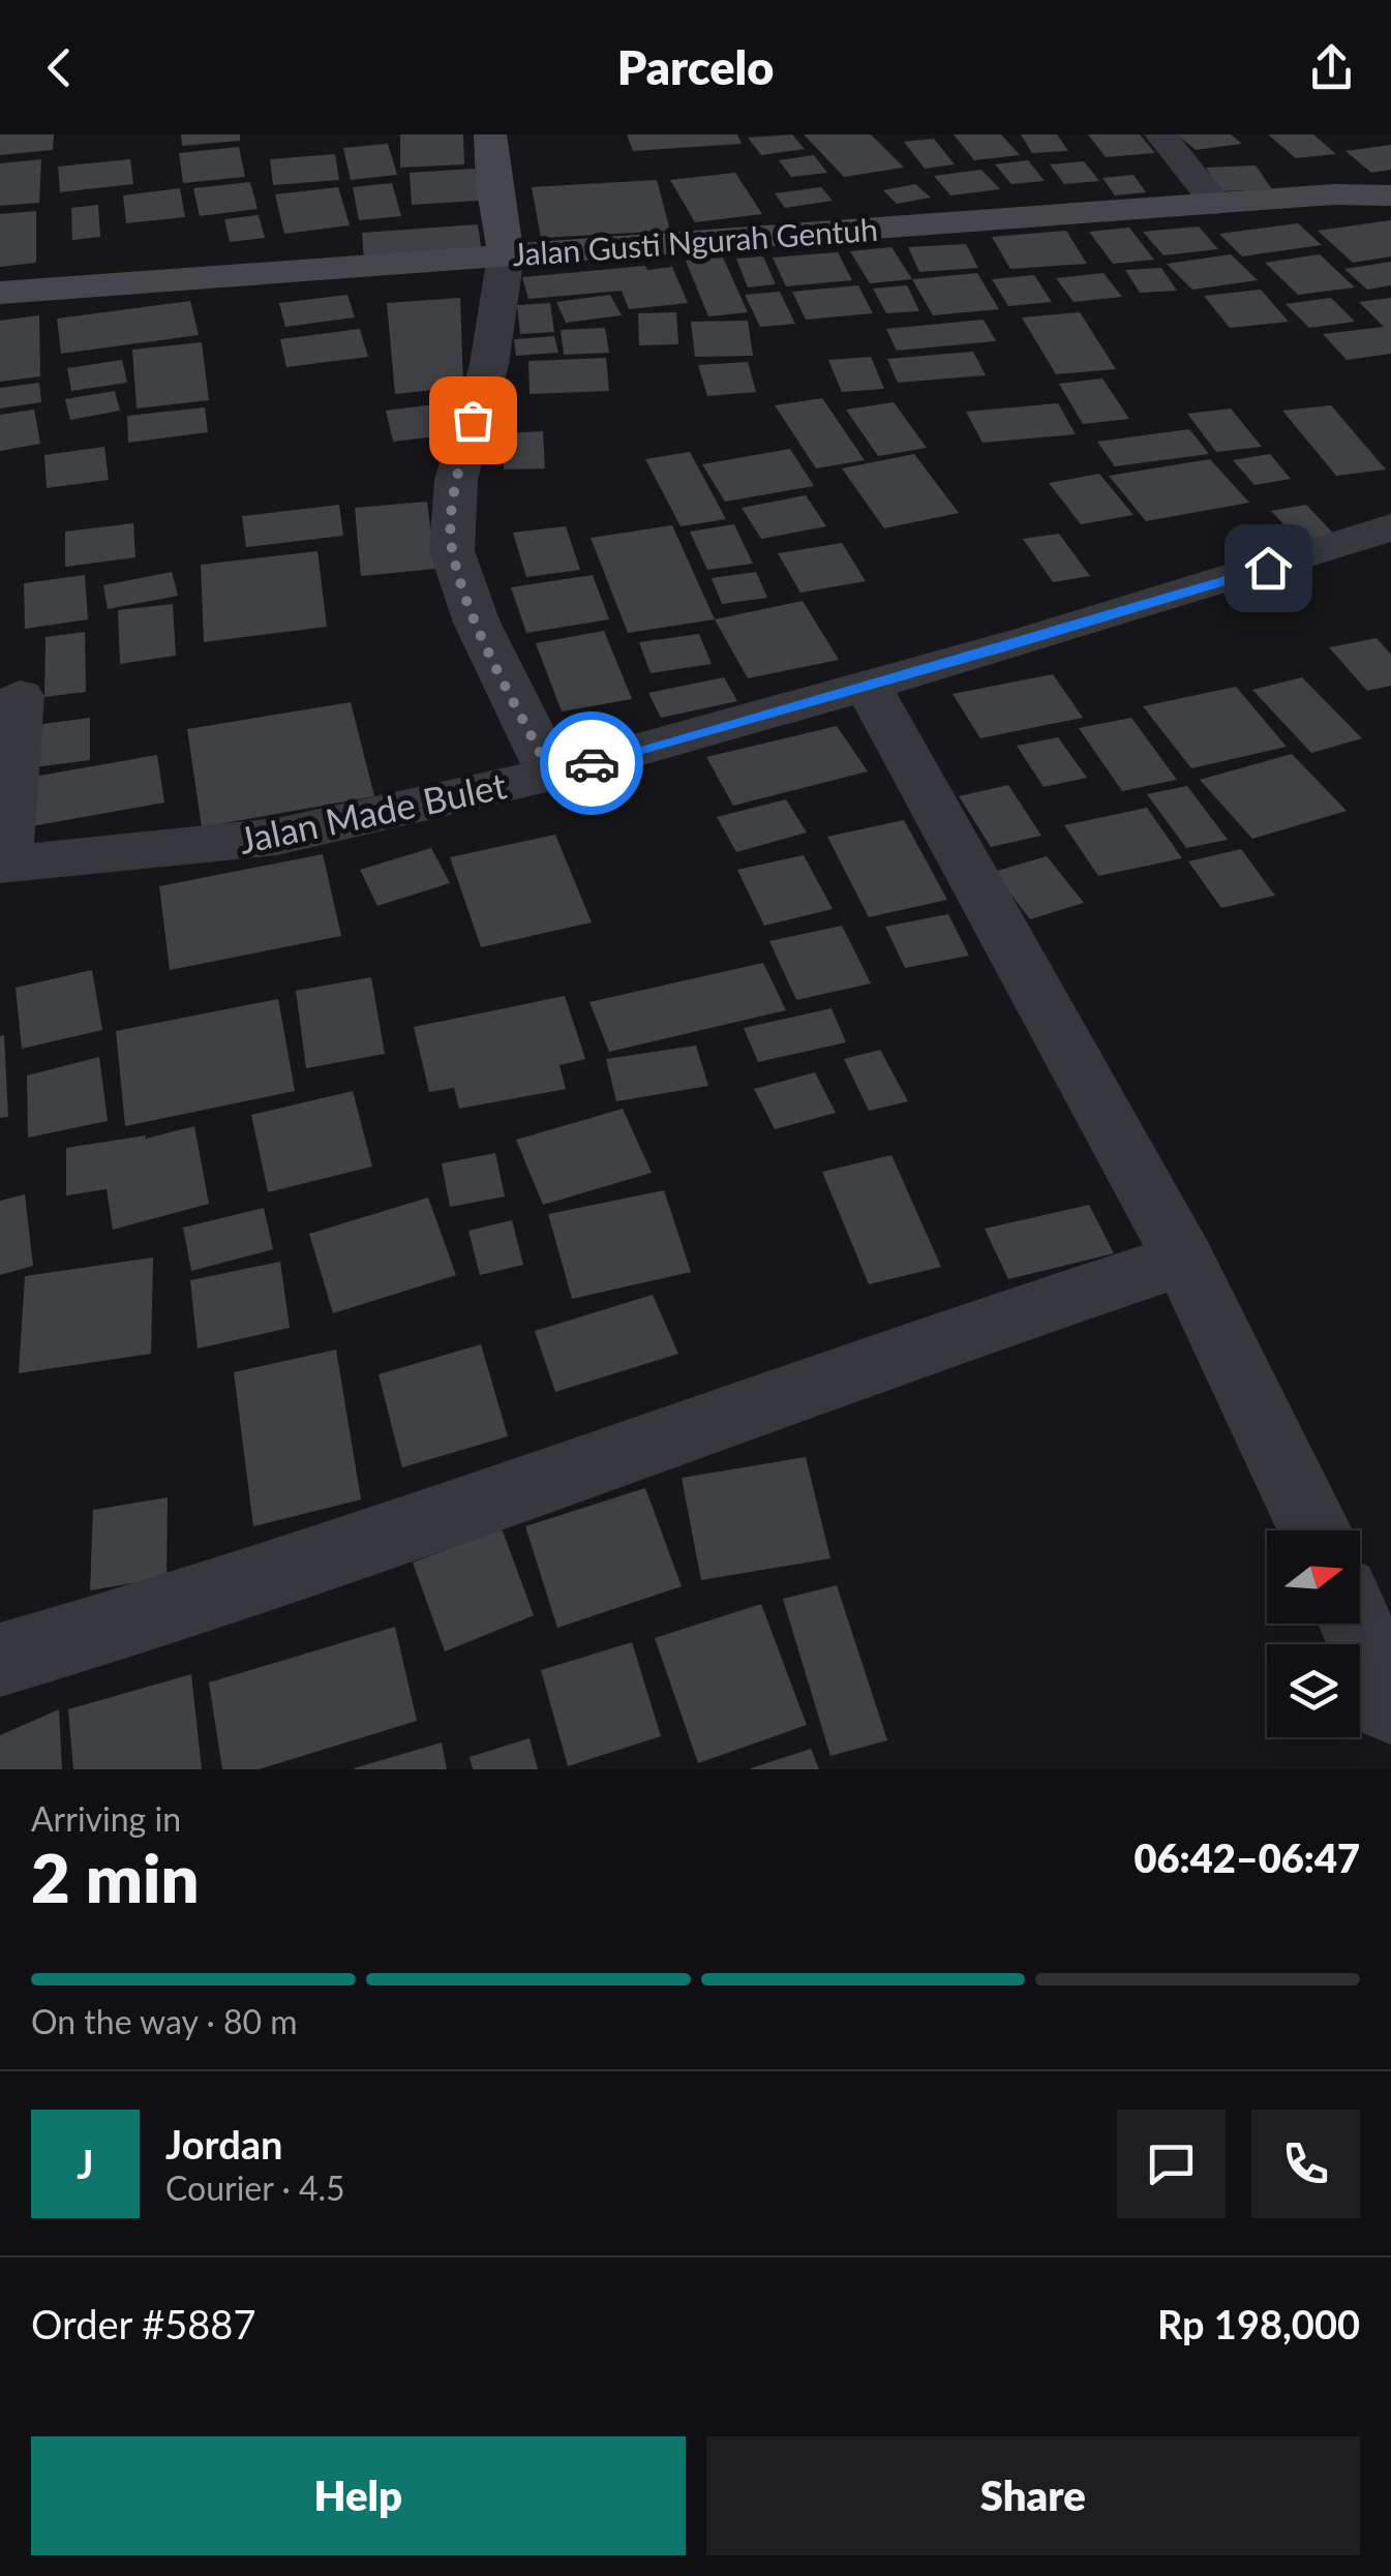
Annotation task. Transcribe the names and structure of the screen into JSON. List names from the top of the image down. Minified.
{"streets":{"main road":["Jalan Gusti Ngurah Gentuh"],"street":["Jalan Made Bulet"]},"north":"right","page":{"header":"Parcelo","heading":["2 min","Arriving in","06:42–06:47"],"panel":["Jordan","Courier · 4.5","Order #5887","Rp 198,000"],"bar":"On the way · 80 m","round":"J","buttons":["Help","Share"]}}
